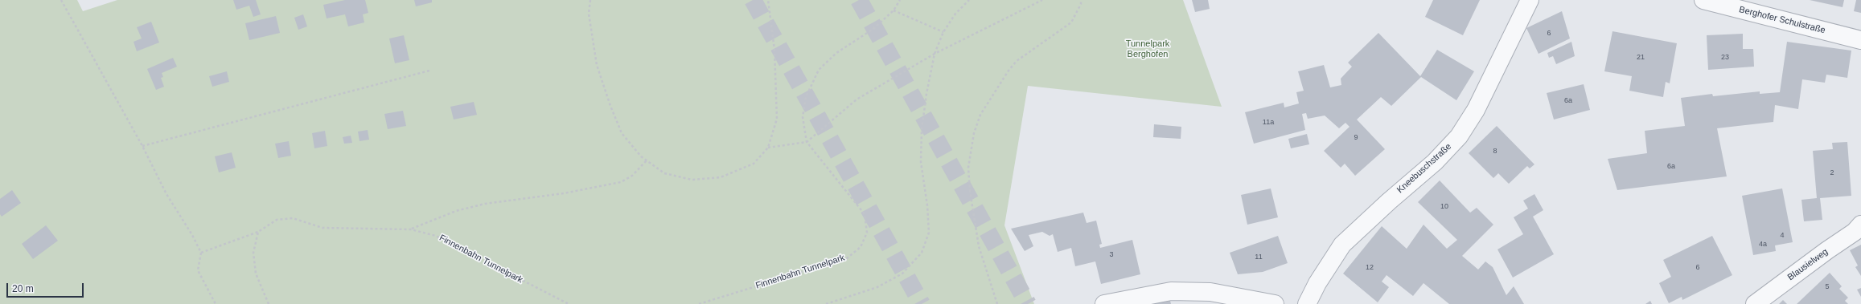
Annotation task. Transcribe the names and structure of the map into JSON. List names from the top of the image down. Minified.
{"streets":{"street":["Berghofer Schulstraße","Kneebuschstraße","Blausielweg"],"path":["Finnenbahn Tunnelpark"]},"parks":["Tunnelpark Berghofen"],"house_numbers":["6","21","23","6a","11a","9","8","6a","2","10","4","4a","3","11","12","6","5"],"scale_bar":"20 m"}
